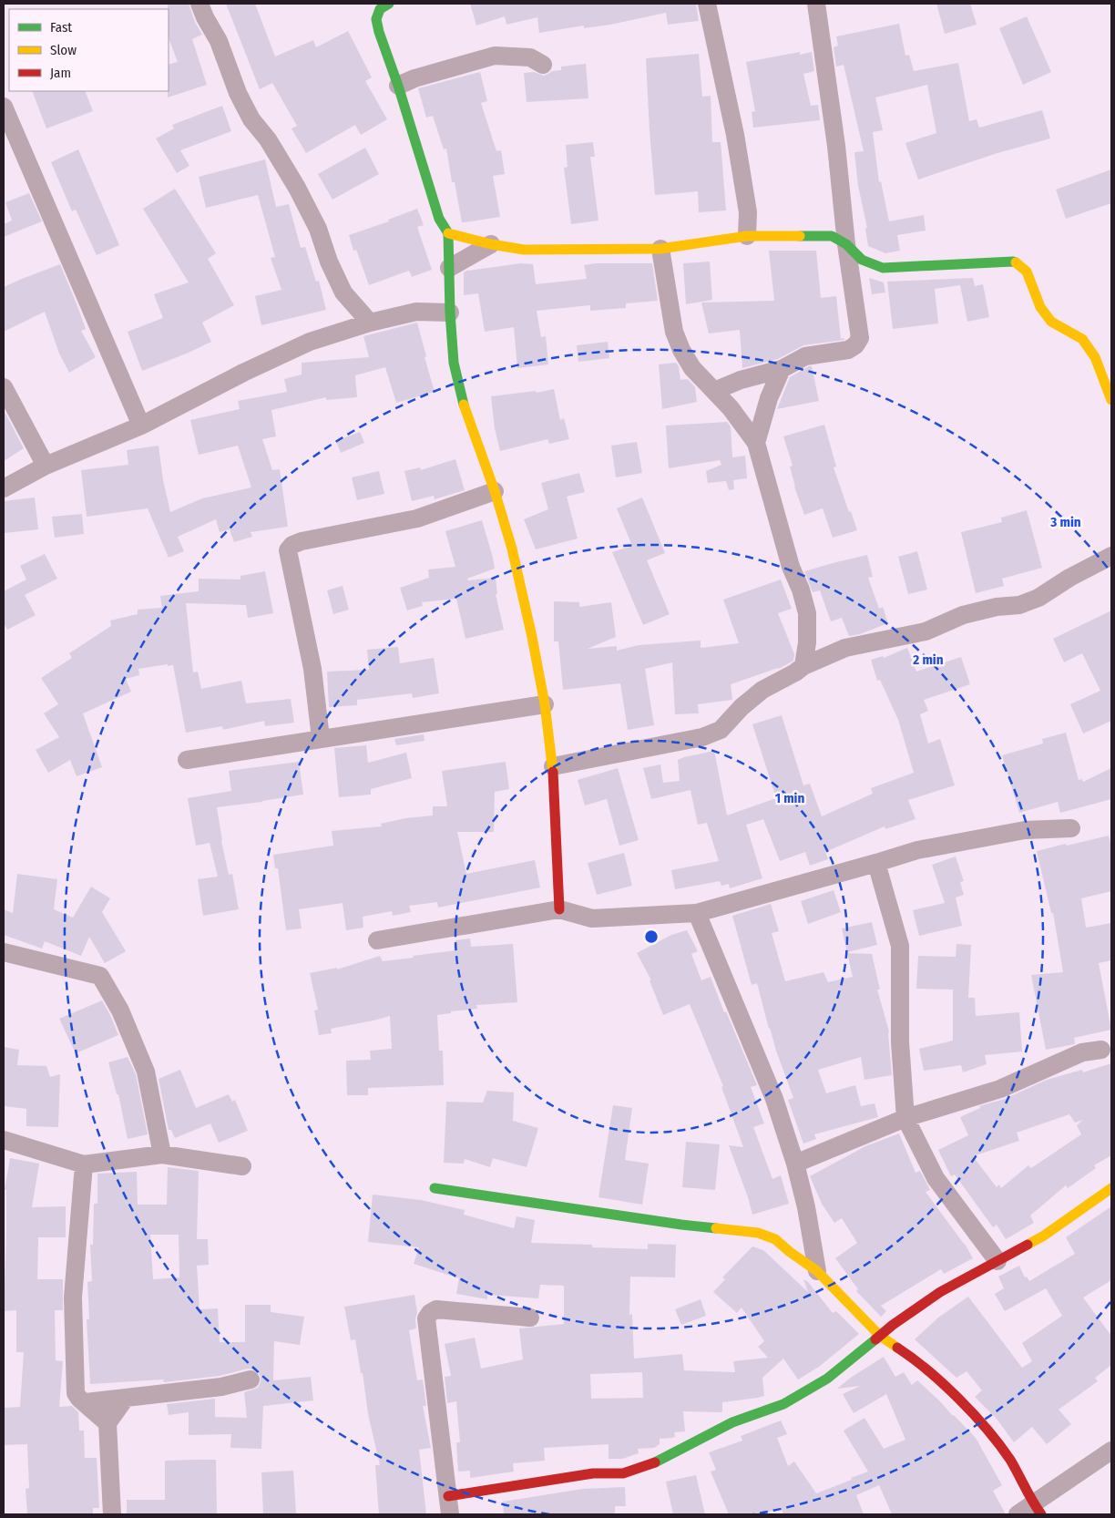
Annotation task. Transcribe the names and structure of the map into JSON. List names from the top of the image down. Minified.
{"legend":["Fast","Slow","Jam"],"rings":["3 min","2 min","1 min"]}
